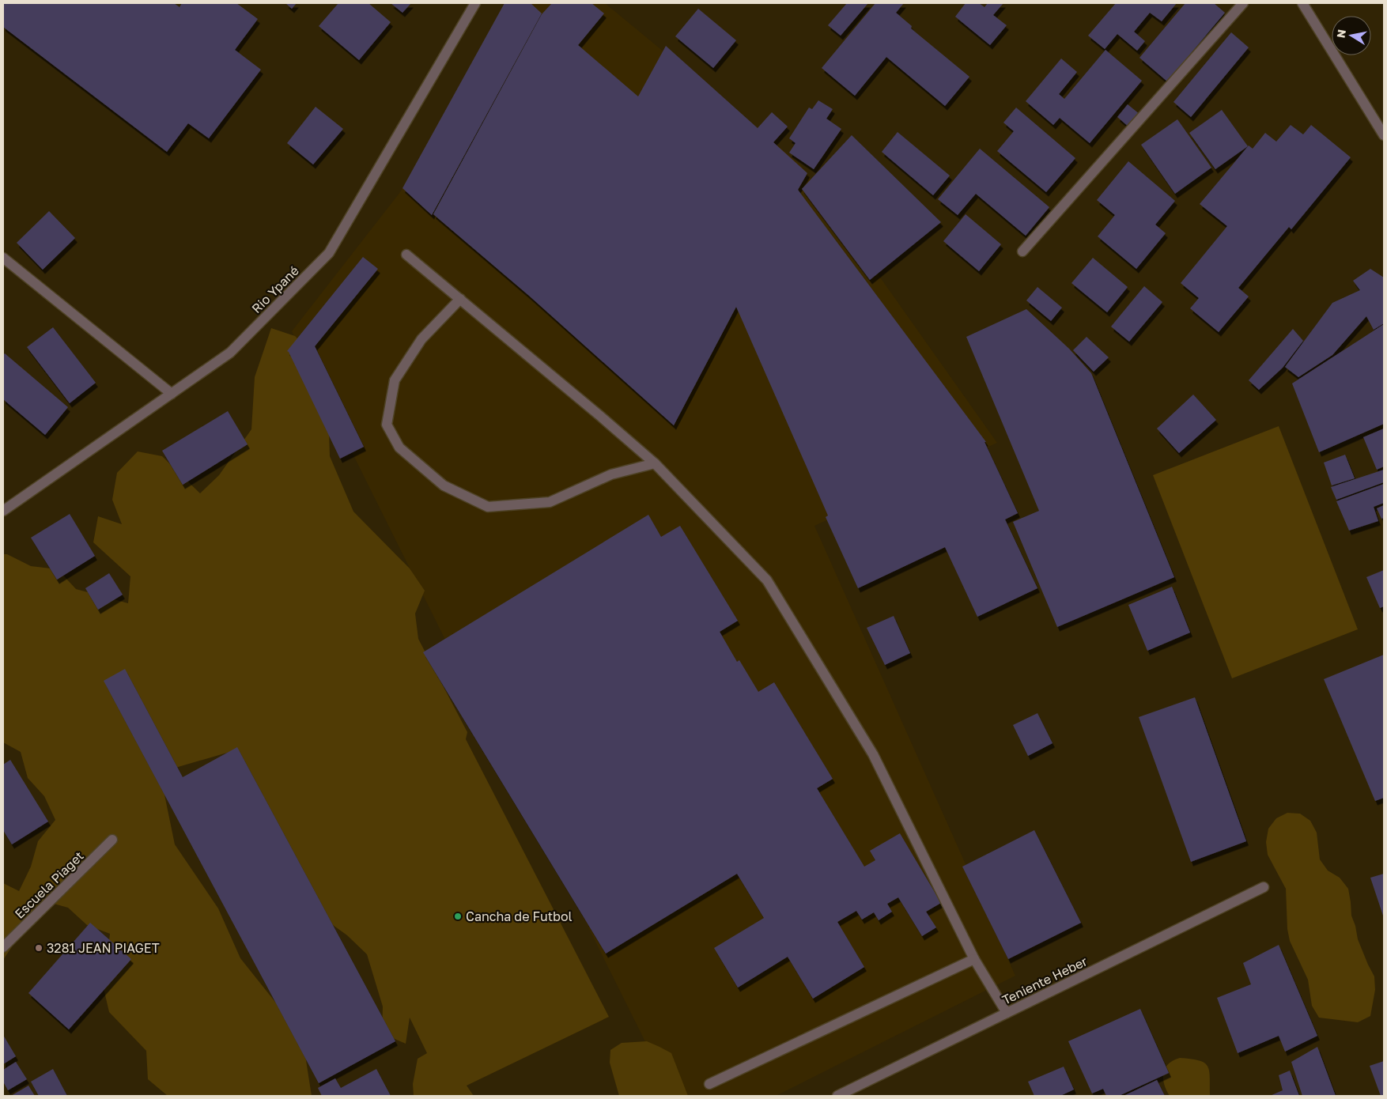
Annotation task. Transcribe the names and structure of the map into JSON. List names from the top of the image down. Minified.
{"streets":{"street":["Rio Ypané","Escuela Piaget","Teniente Heber"]},"places":["Cancha de Futbol","3281 JEAN PIAGET"],"north":"left"}
